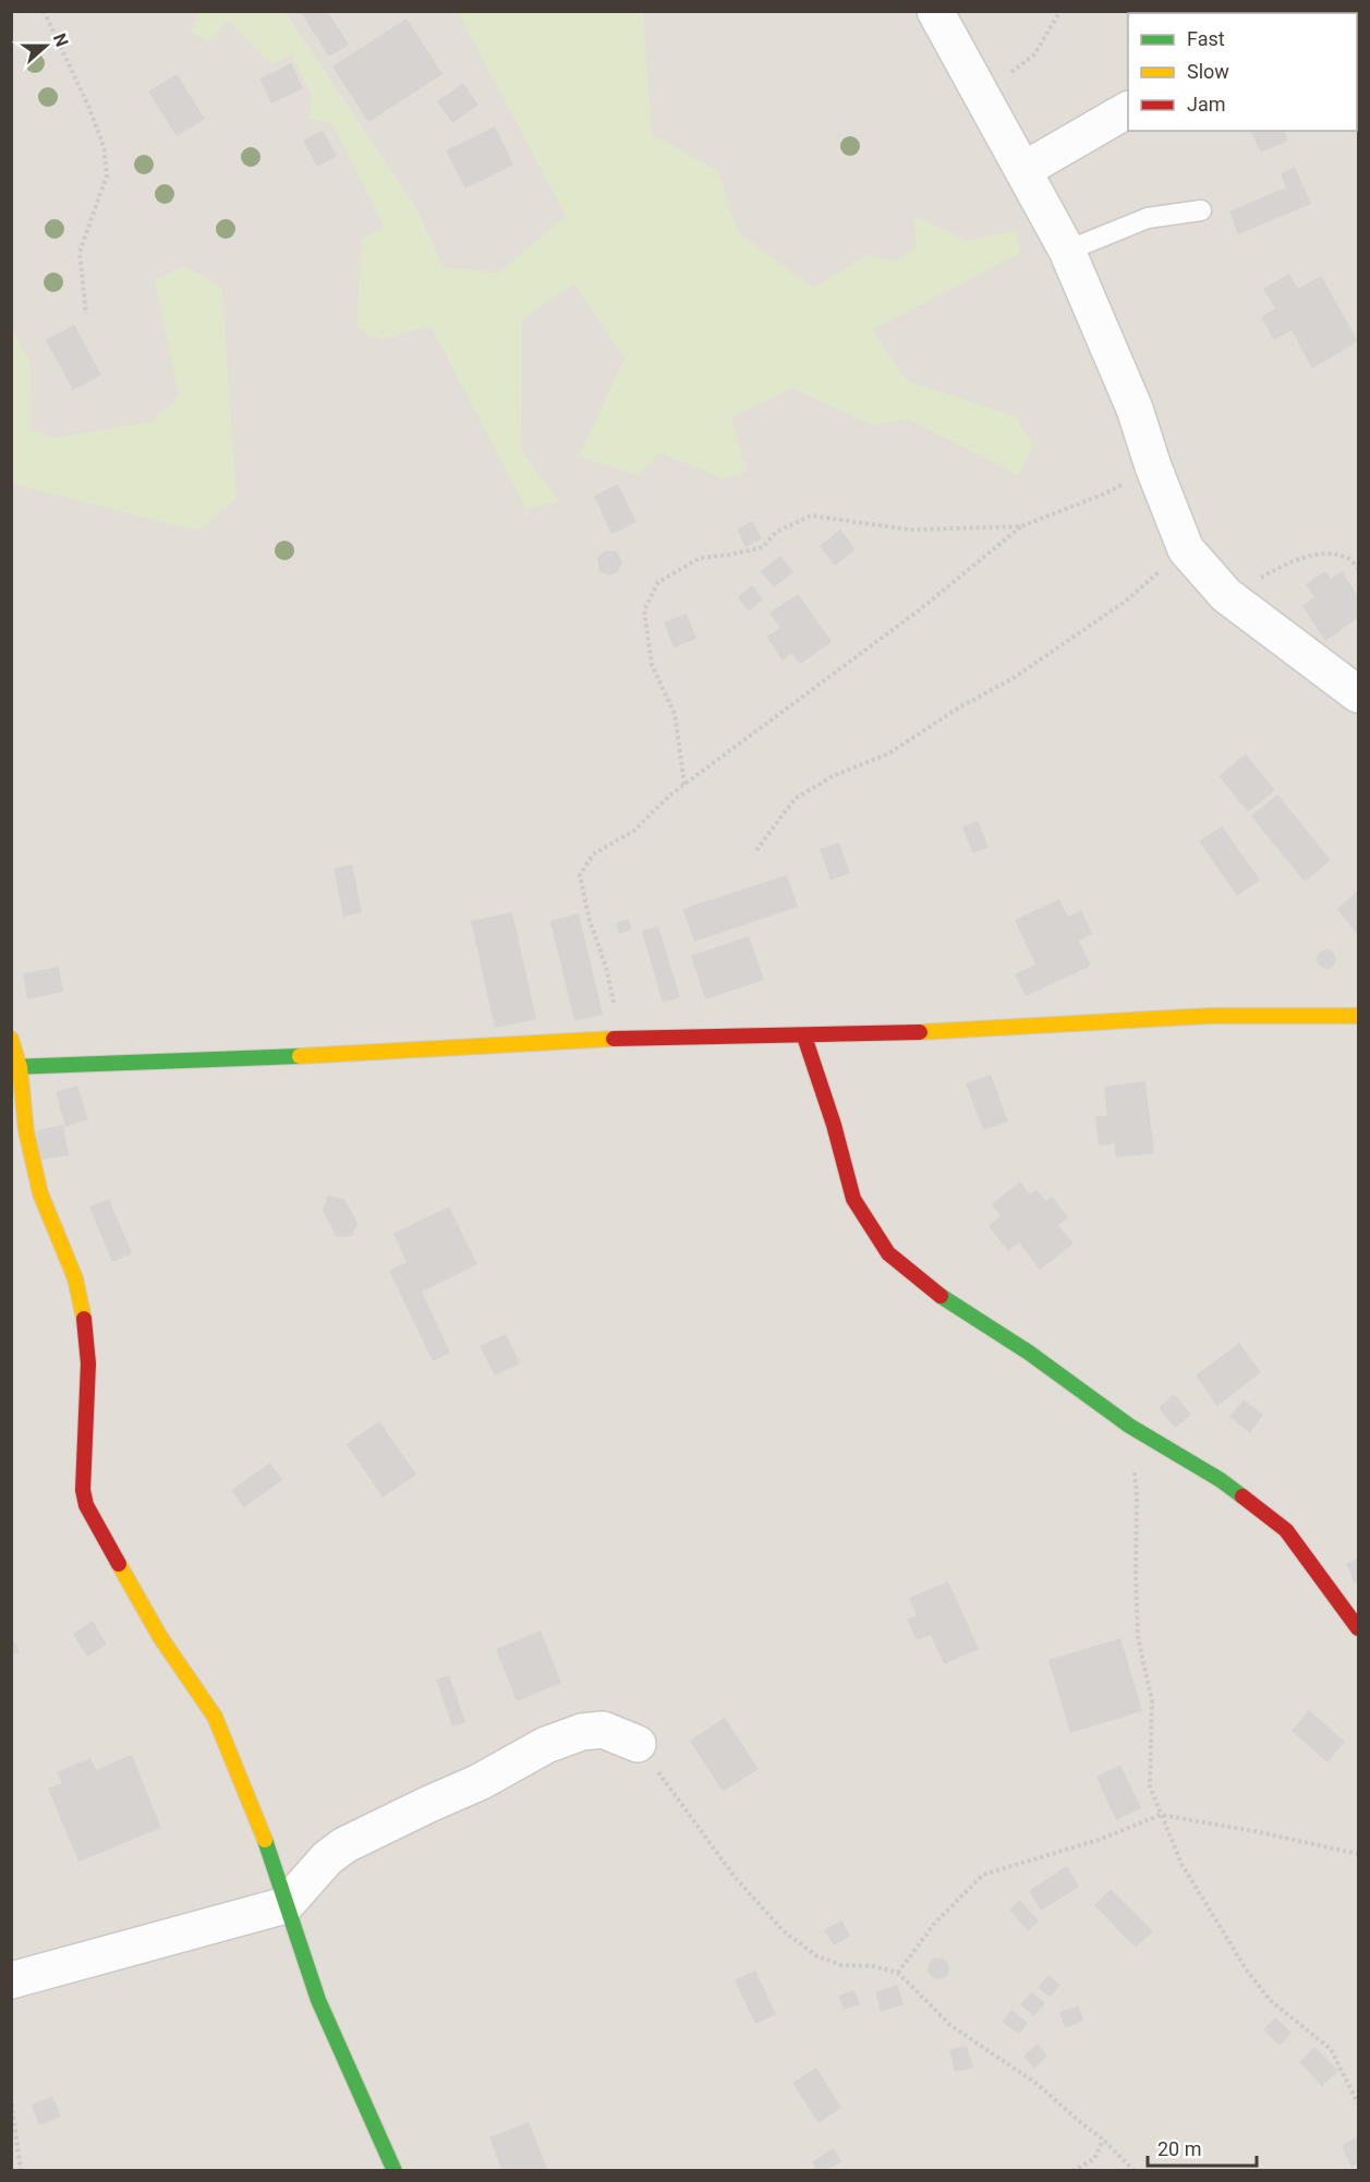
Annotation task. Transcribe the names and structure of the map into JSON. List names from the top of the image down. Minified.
{"legend":["Fast","Slow","Jam"],"scale_bar":"20 m","north":"right"}
